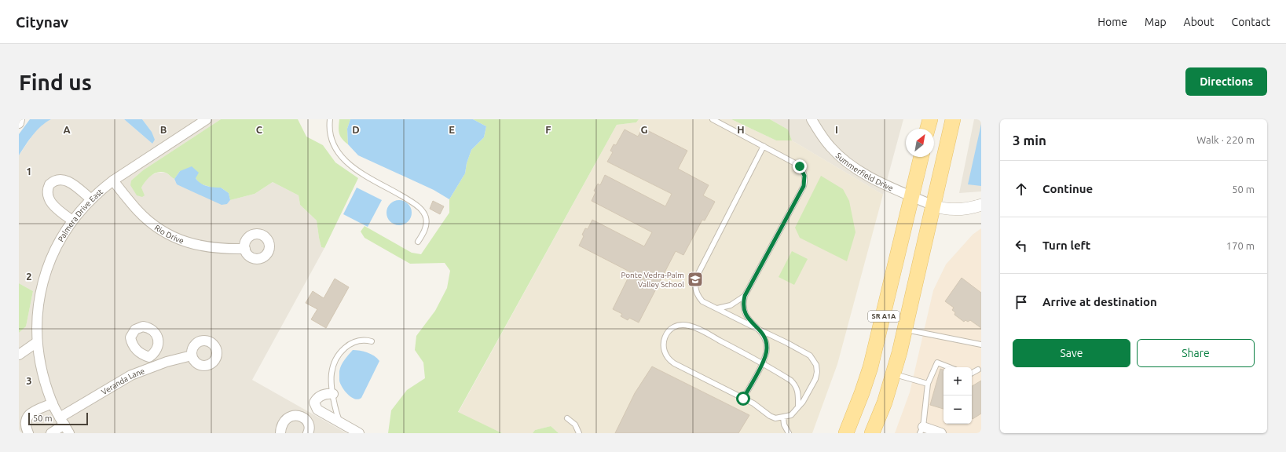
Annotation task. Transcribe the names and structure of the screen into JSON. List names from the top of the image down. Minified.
{"streets":{"main road":["SR A1A"],"street":["Summerfield Drive","Palmera Drive East","Rio Drive","Veranda Lane"]},"crossings":[["Summerfield Drive","SR A1A"],["Palmera Drive East","Rio Drive"],["Palmera Drive East","Veranda Lane"]],"places":{"school or university":["Ponte Vedra-Palm Valley School"]},"scale_bar":"50 m","north":"top right","page":{"header":"Citynav","nav":["Home","Map","About","Contact"],"buttons":["Directions",["Save","Share"]],"title":"Find us","heading":["3 min","Walk · 220 m"],"list":[["Continue","50 m"],["Turn left","170 m"],"Arrive at destination"],"map_buttons":["+","−"],"scale":"50 m"},"grid":{"columns":["A","B","C","D","E","F","G","H","I"],"rows":["1","2","3"]}}
